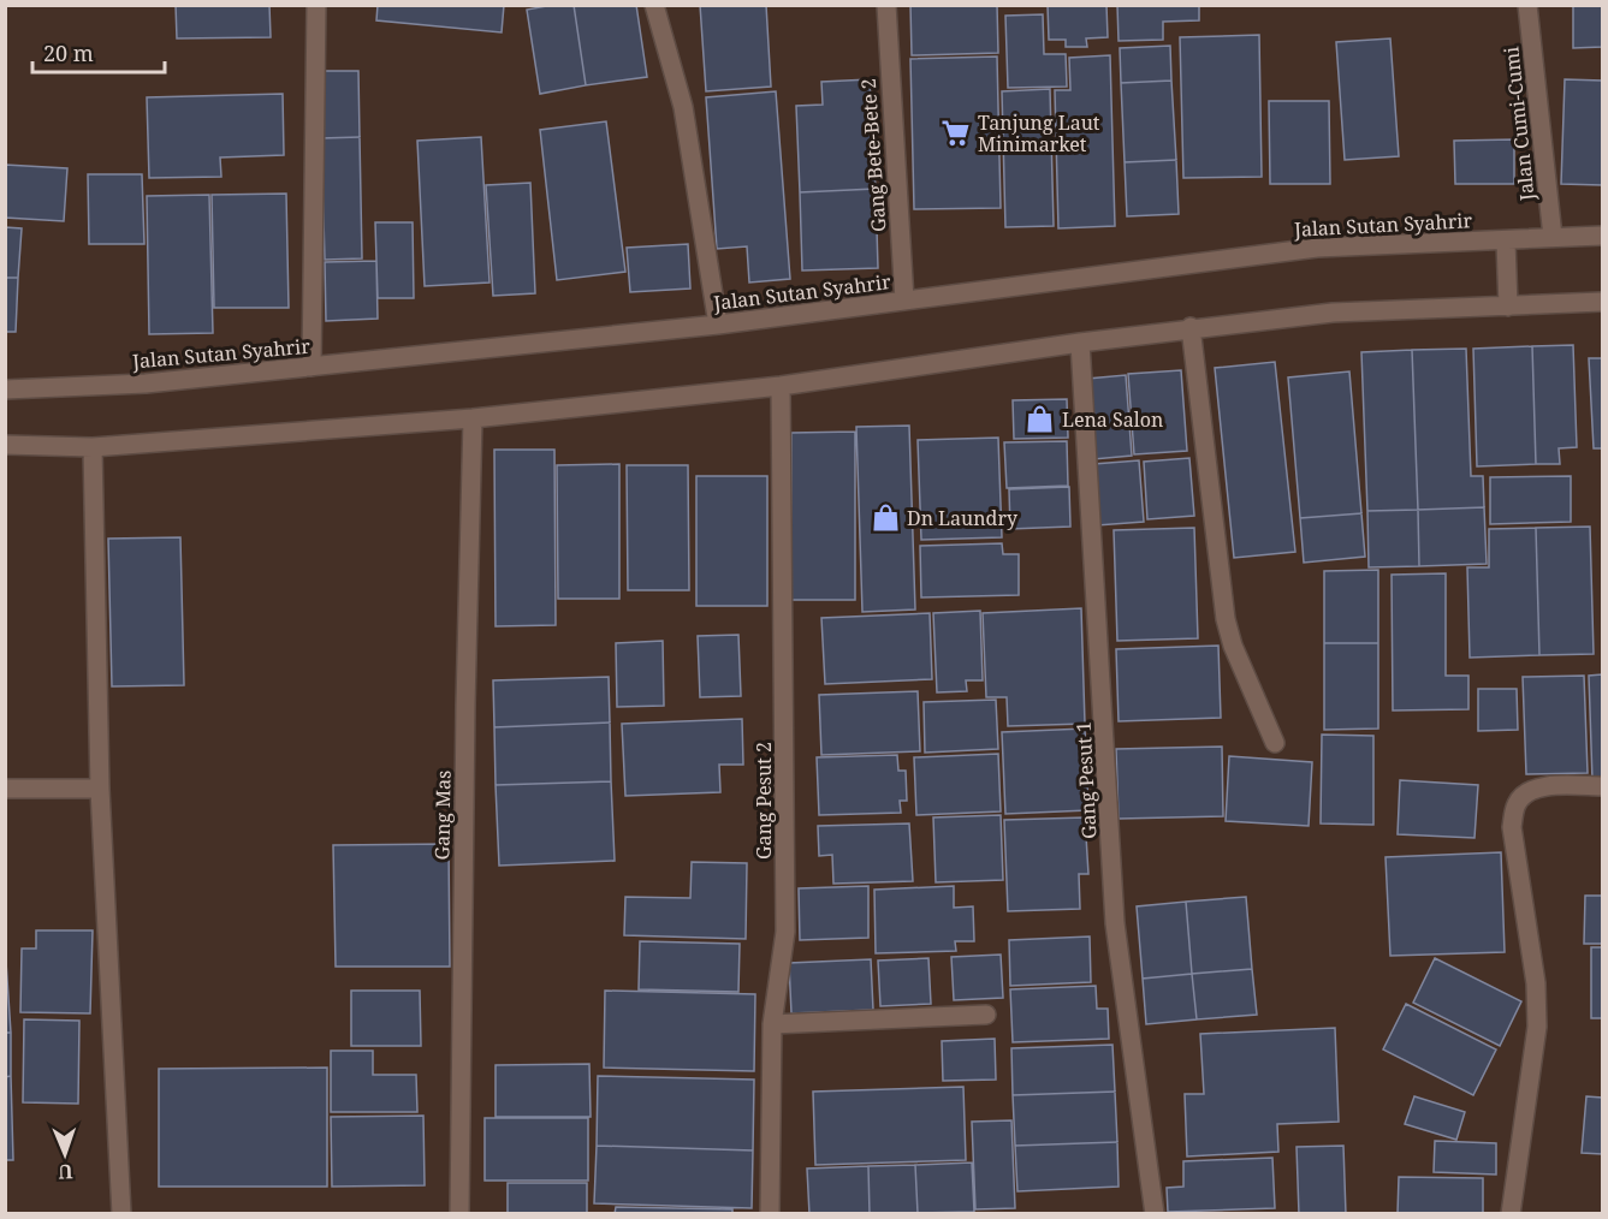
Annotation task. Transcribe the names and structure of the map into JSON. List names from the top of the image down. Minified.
{"streets":{"street":["Jalan Cumi-Cumi","Gang Bete-Bete 2","Jalan Sutan Syahrir","Gang Pesut 1","Gang Pesut 2","Gang Mas"]},"crossings":[["Jalan Cumi-Cumi","Jalan Sutan Syahrir"],["Gang Bete-Bete 2","Jalan Sutan Syahrir"]],"places":{"supermarket":["Tanjung Laut Minimarket"],"shop":["Lena Salon","Dn Laundry"]},"scale_bar":"20 m","north":"bottom"}
